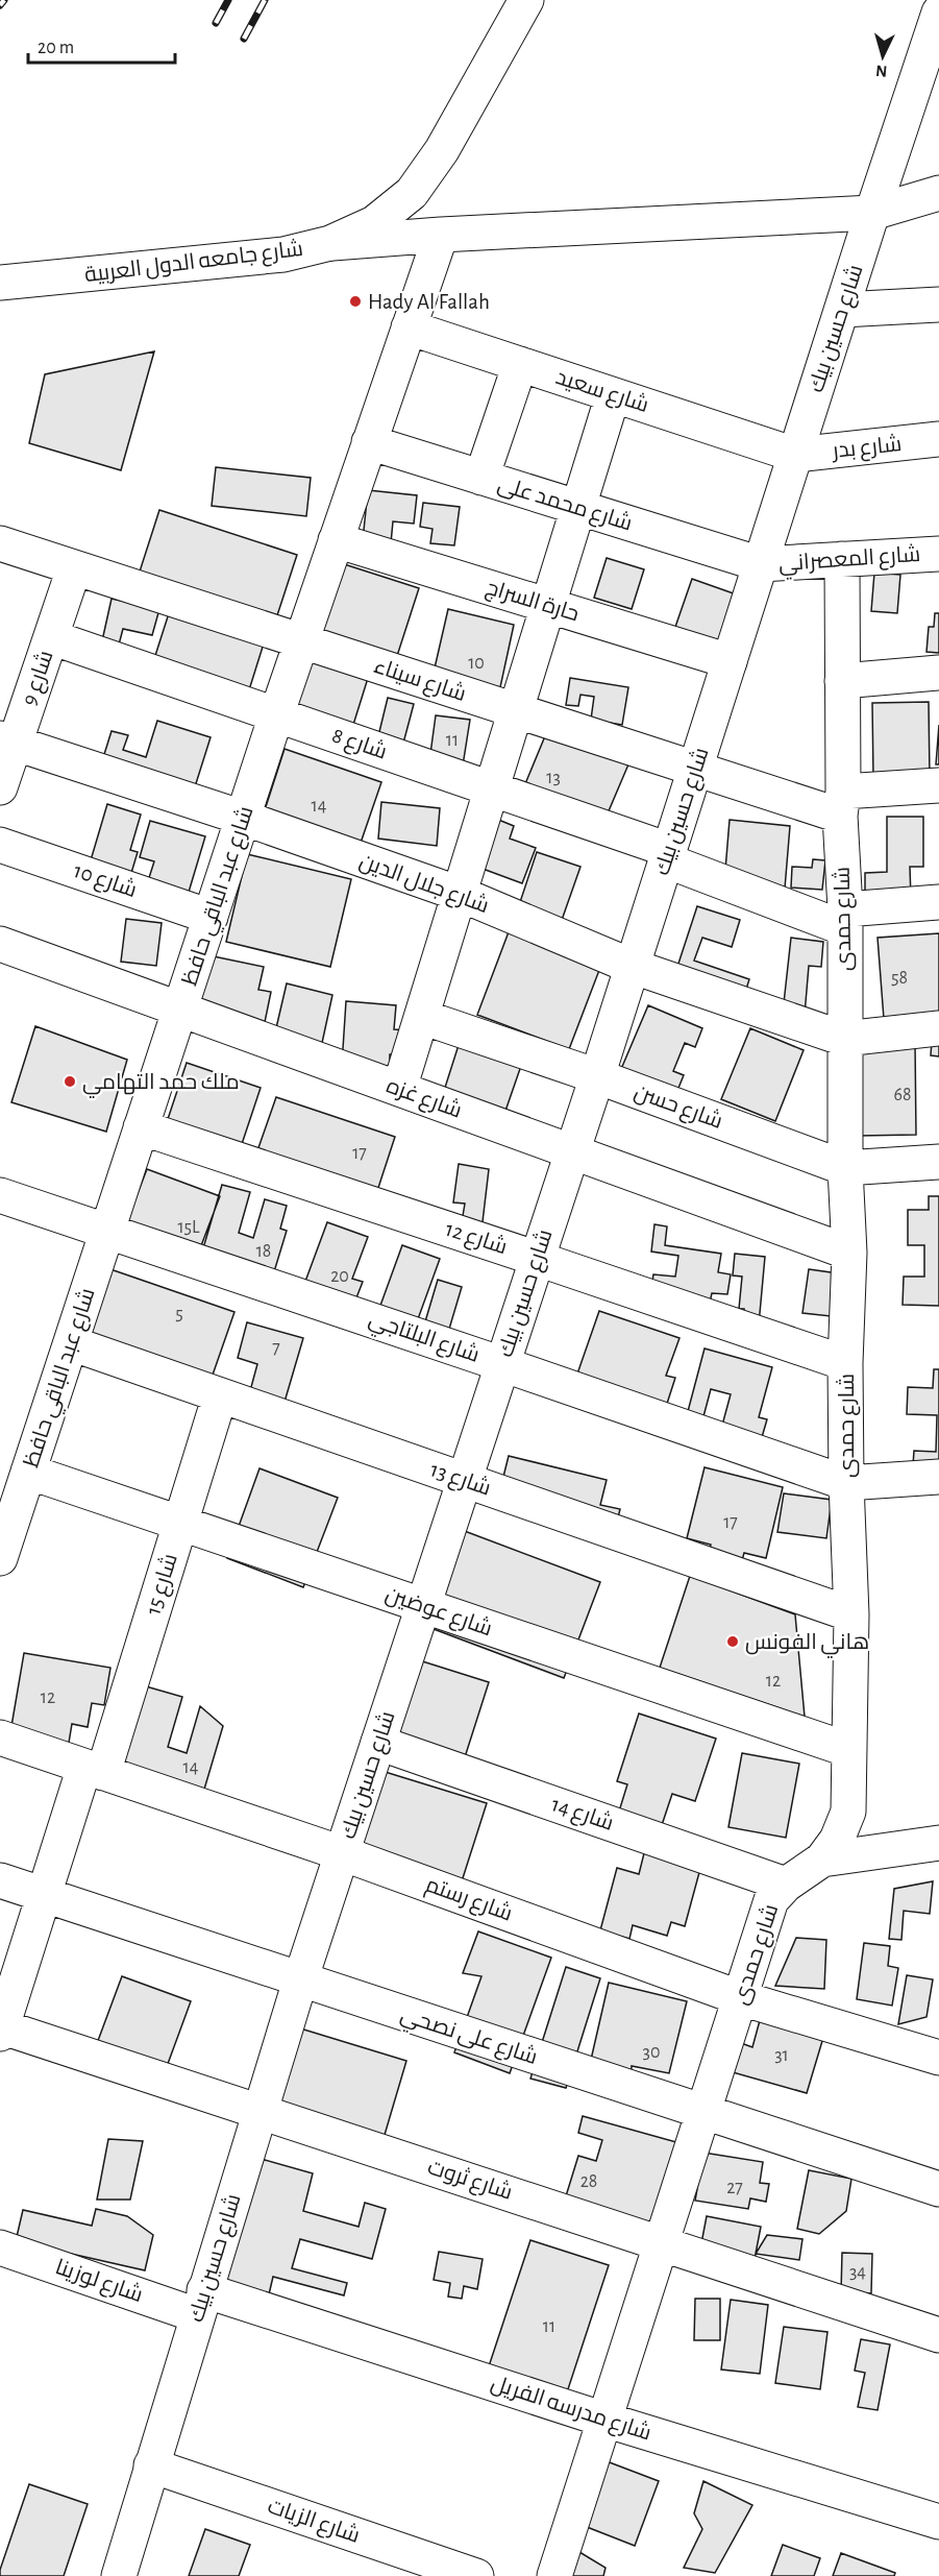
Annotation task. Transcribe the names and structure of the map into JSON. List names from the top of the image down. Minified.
{"streets":{"street":["شارع جامعه الدول العربية","شارع حسين بيك","شارع سعيد","شارع بدر","شارع محمد على","شارع المعصراني","حارة السراج","شارع 9","شارع سيناء","شارع 8","شارع 10","شارع جلال الدين","شارع عبد الباقي حافظ","شارع حمدى","شارع غزه","شارع حسن","شارع 12","شارع البلتاجي","شارع 13","شارع 15","شارع عوضين","شارع 14","شارع رستم","شارع على نصحي","شارع ثروت","شارع لوزينا","شارع مدرسه الفريل","شارع الزيات"]},"crossings":[["شارع حسين بيك","شارع سعيد"],["شارع حسين بيك","شارع بدر"],["شارع حسين بيك","شارع محمد على"],["شارع حسين بيك","شارع المعصراني"],["شارع حسين بيك","حارة السراج"],["شارع حسين بيك","شارع سيناء"],["شارع حسين بيك","شارع 8"],["شارع حسين بيك","شارع جلال الدين"],["شارع حسين بيك","شارع غزه"],["شارع حسين بيك","شارع حسن"],["شارع حسين بيك","شارع 12"],["شارع حسين بيك","شارع البلتاجي"],["شارع حسين بيك","شارع 13"],["شارع حسين بيك","شارع عوضين"],["شارع حسين بيك","شارع 14"],["شارع حسين بيك","شارع رستم"],["شارع حسين بيك","شارع على نصحي"],["شارع حسين بيك","شارع ثروت"],["شارع حسين بيك","شارع لوزينا"],["شارع حسين بيك","شارع مدرسه الفريل"],["شارع حسين بيك","شارع الزيات"],["شارع سعيد","شارع بدر"],["شارع سعيد","شارع عبد الباقي حافظ"],["شارع محمد على","شارع المعصراني"],["شارع محمد على","شارع عبد الباقي حافظ"],["شارع المعصراني","شارع حمدى"],["حارة السراج","شارع عبد الباقي حافظ"],["شارع 9","شارع سيناء"],["شارع 9","شارع 8"],["شارع 9","شارع جلال الدين"],["شارع سيناء","شارع عبد الباقي حافظ"],["شارع سيناء","شارع حمدى"],["شارع 8","شارع عبد الباقي حافظ"],["شارع 8","شارع حمدى"],["شارع 10","شارع عبد الباقي حافظ"],["شارع جلال الدين","شارع عبد الباقي حافظ"],["شارع جلال الدين","شارع حمدى"],["شارع عبد الباقي حافظ","شارع غزه"],["شارع عبد الباقي حافظ","شارع 12"],["شارع عبد الباقي حافظ","شارع البلتاجي"],["شارع عبد الباقي حافظ","شارع 13"],["شارع عبد الباقي حافظ","شارع عوضين"],["شارع حمدى","شارع غزه"],["شارع حمدى","شارع حسن"],["شارع حمدى","شارع 12"],["شارع حمدى","شارع البلتاجي"],["شارع حمدى","شارع 13"],["شارع حمدى","شارع عوضين"],["شارع حمدى","شارع 14"],["شارع حمدى","شارع رستم"],["شارع حمدى","شارع على نصحي"],["شارع حمدى","شارع ثروت"],["شارع حمدى","شارع مدرسه الفريل"],["شارع 13","شارع 15"],["شارع 15","شارع عوضين"],["شارع 15","شارع رستم"],["شارع 15","شارع على نصحي"],["شارع 15","شارع ثروت"],["شارع لوزينا","شارع مدرسه الفريل"]],"places":["Hady Al Fallah","ملك حمد التهامي","هاني الفونس"],"house_numbers":["10","11","13","14","58","68","17","15L","18","20","5","7","17","12","12","14","30","31","28","27","34","11"],"scale_bar":"20 m","north":"bottom"}
